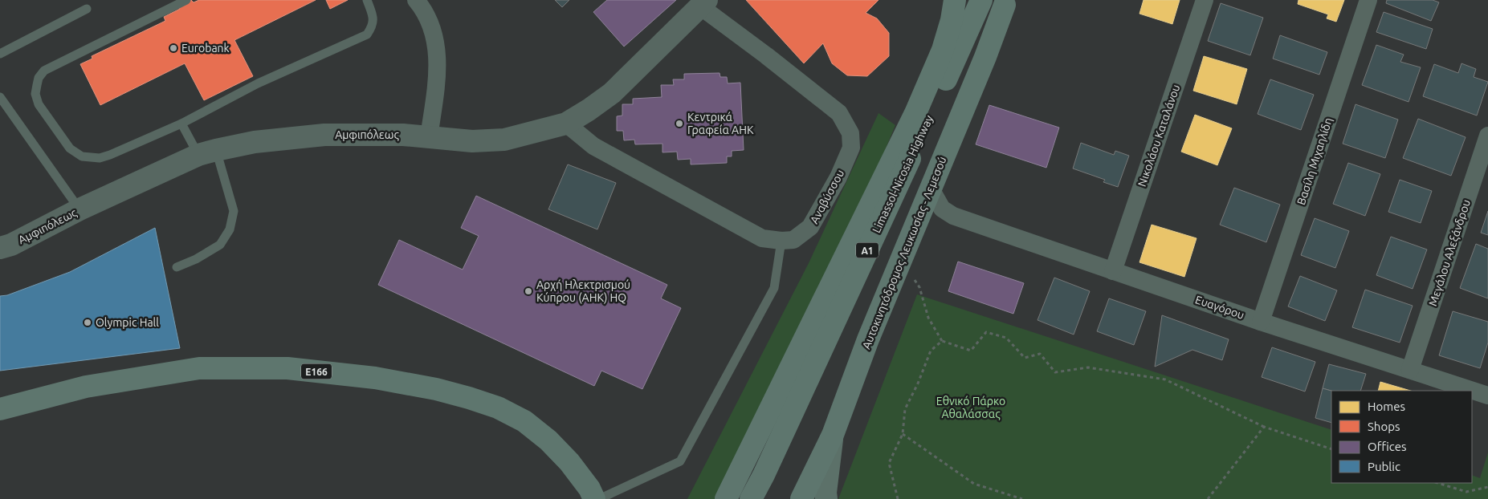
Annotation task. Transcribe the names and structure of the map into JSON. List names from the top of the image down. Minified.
{"streets":{"highway":["Limassol-Nicosia Highway","A1","Αυτοκινητόδρομος Λευκωσίας - Λεμεσού","E166"],"street":["Αμφιπόλεως","Νικολάου Καταλάνου","Βασίλη Μιχαηλίδη","Αναβύσσου","Μεγάλου Αλεξάνδρου","Ευαγόρου"]},"crossings":[["Αμφιπόλεως","Αναβύσσου"],["Νικολάου Καταλάνου","Ευαγόρου"],["Βασίλη Μιχαηλίδη","Ευαγόρου"],["Αυτοκινητόδρομος Λευκωσίας - Λεμεσού","Ευαγόρου"],["Μεγάλου Αλεξάνδρου","Ευαγόρου"]],"parks":["Εθνικό Πάρκο Αθαλάσσας"],"places":["Eurobank","Κεντρικά Γραφεία ΑΗΚ","Αρχή Ηλεκτρισμού Κύπρου (ΑΗΚ) HQ","Olympic Hall"],"legend":["Homes","Shops","Offices","Public"]}
